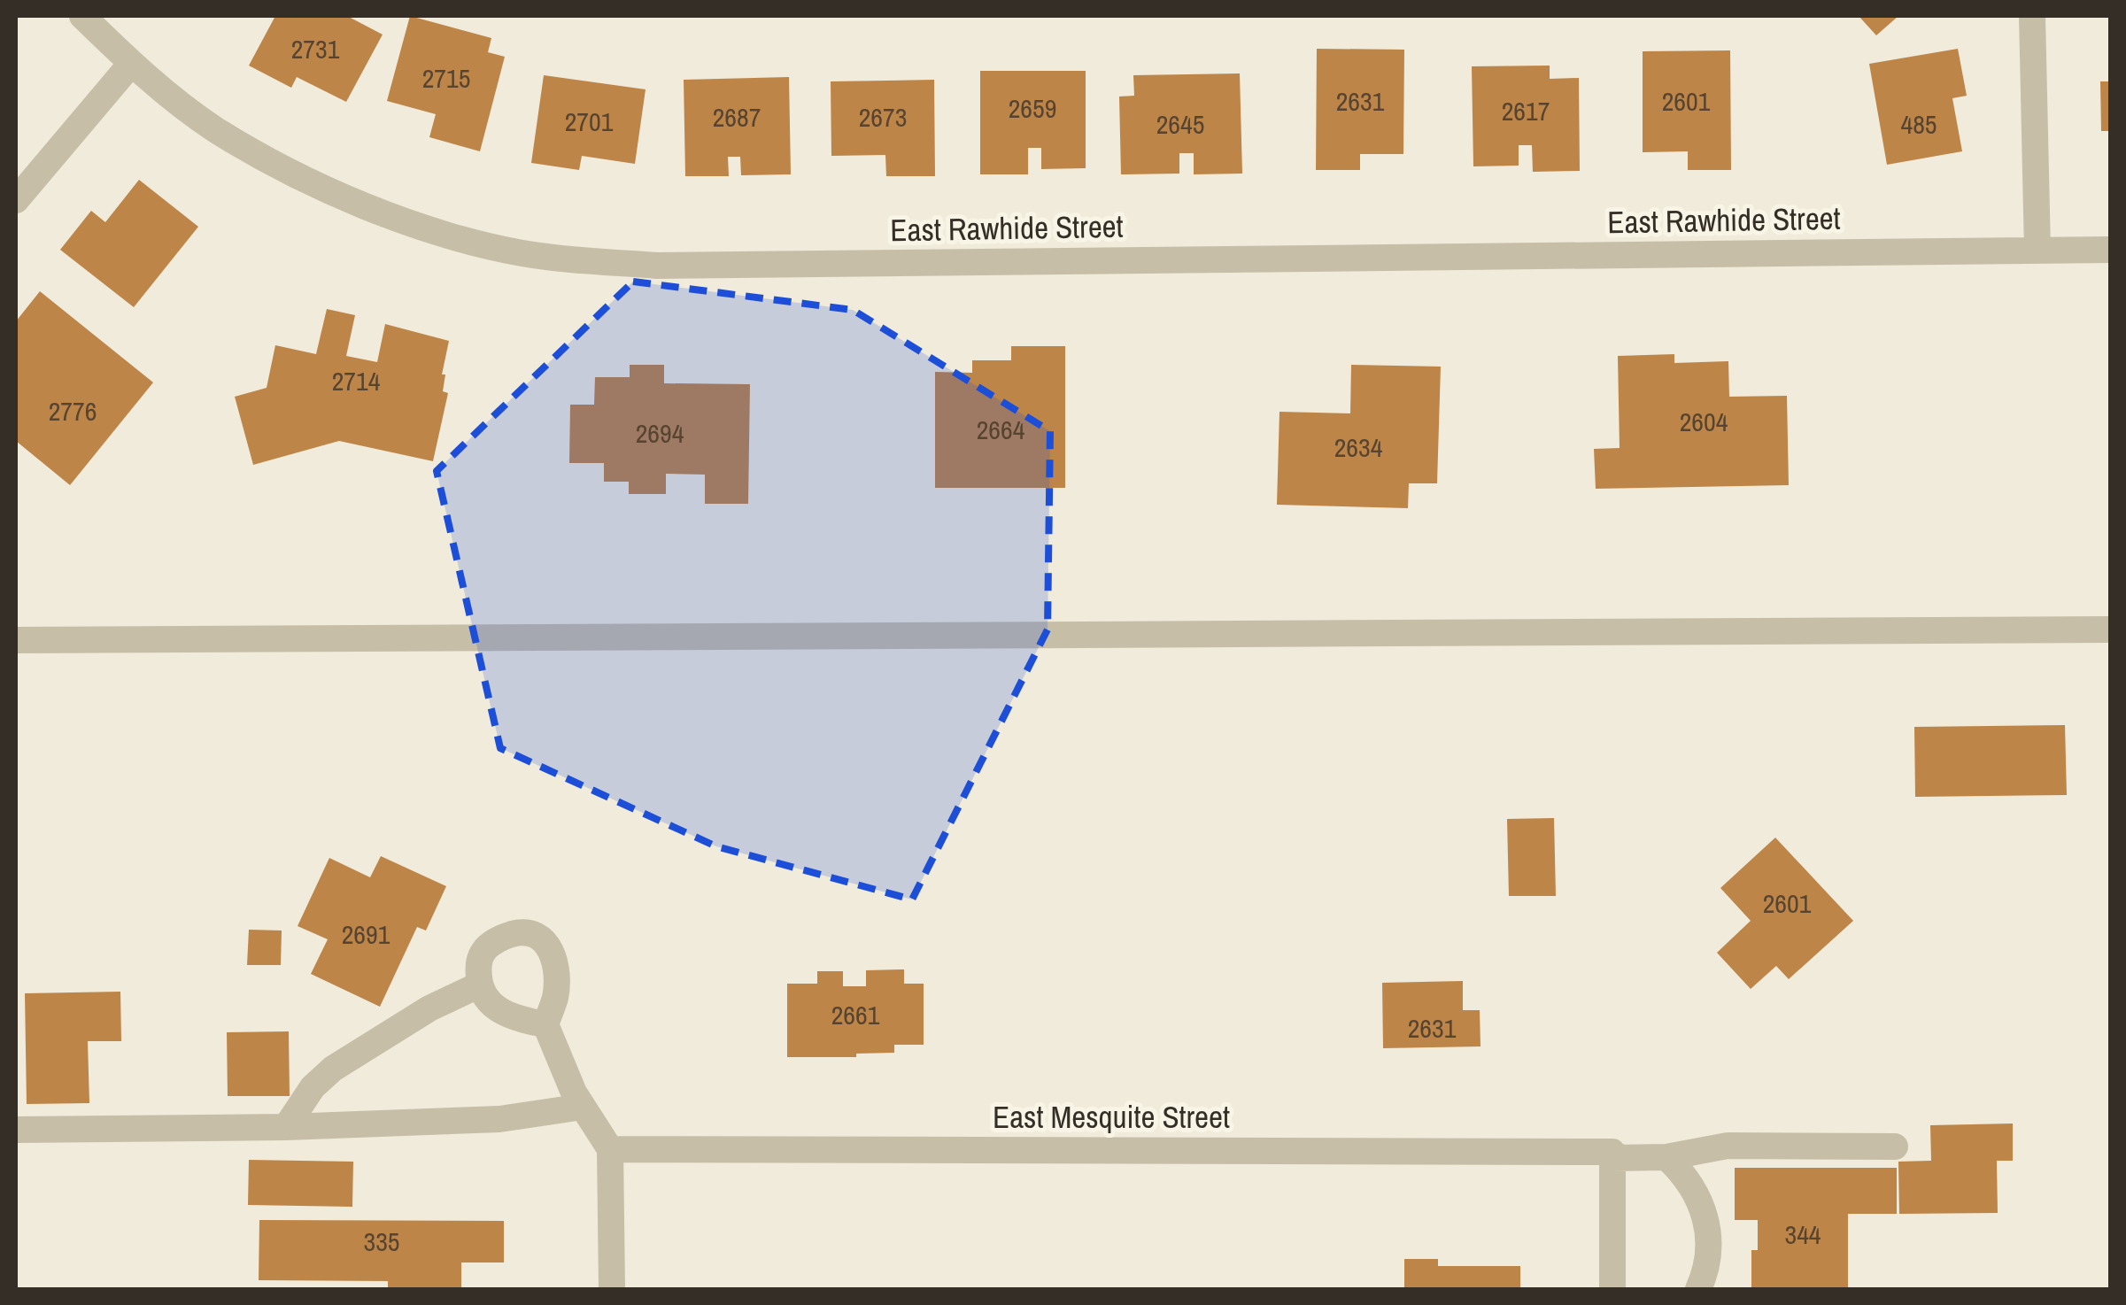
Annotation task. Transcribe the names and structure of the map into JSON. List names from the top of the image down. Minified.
{"streets":{"street":["East Rawhide Street","East Mesquite Street"]},"house_numbers":["2731","2715","2631","2601","2659","2617","2687","2673","2701","2645","485","2714","2776","2604","2664","2694","2634","2601","2691","2661","2631","344","335"]}
